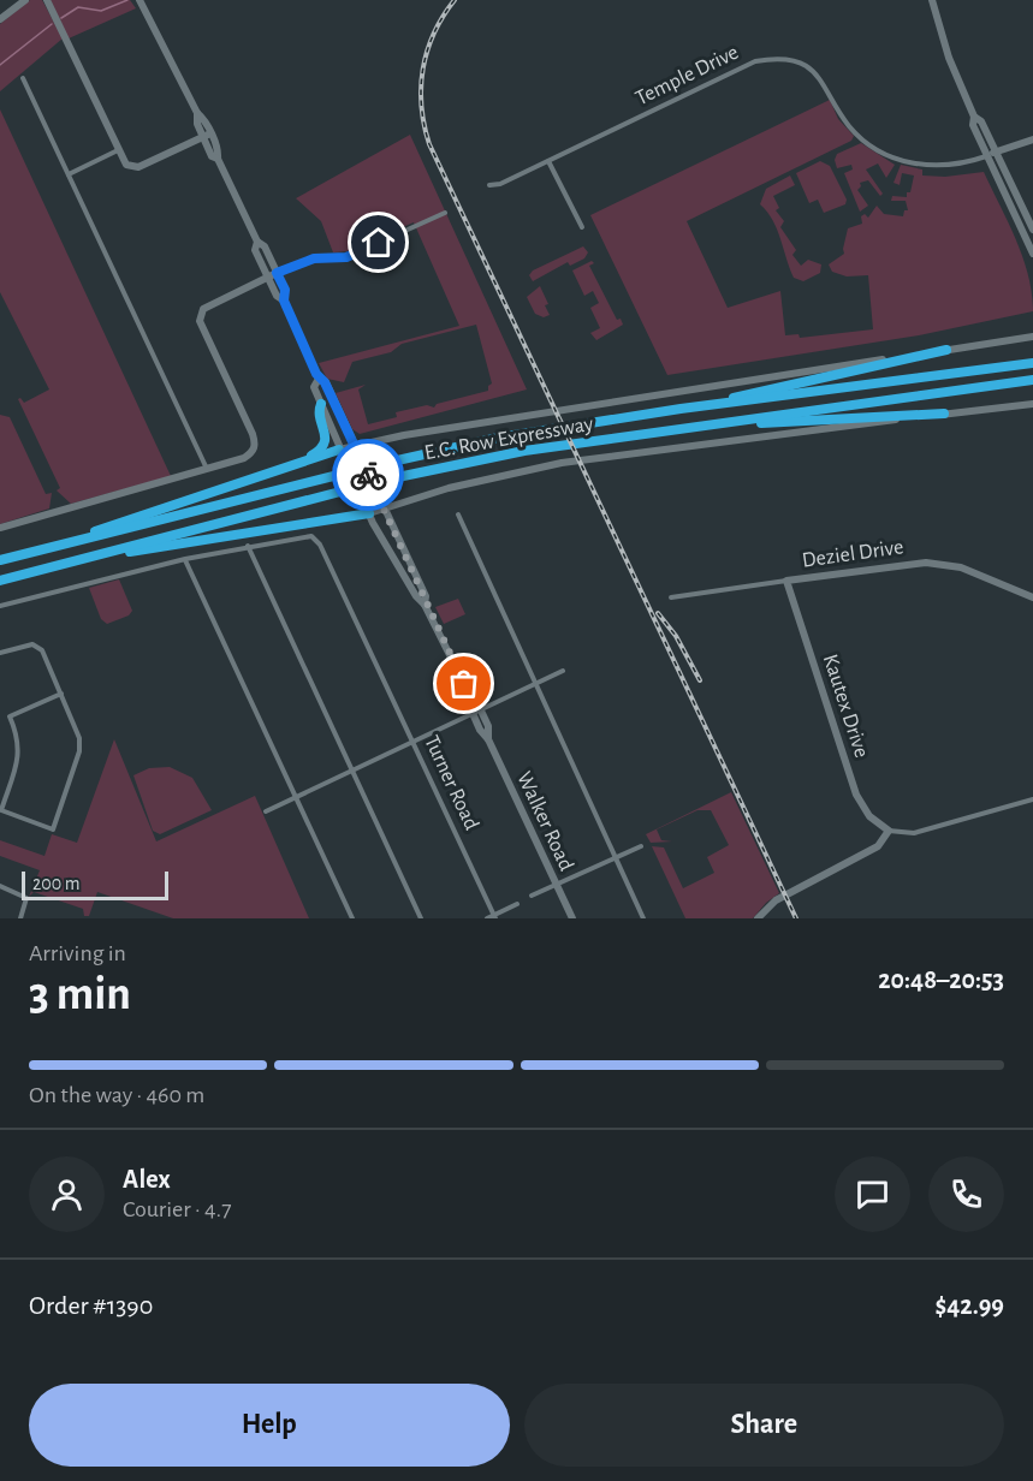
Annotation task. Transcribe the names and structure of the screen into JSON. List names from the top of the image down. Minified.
{"streets":{"highway":["E.C. Row Expressway"],"main road":["Temple Drive","Deziel Drive","Kautex Drive","Walker Road"],"street":["Turner Road"]},"crossings":[["Deziel Drive","Kautex Drive"]],"scale_bar":"200 m","page":{"scale":"200 m","heading":["3 min","Arriving in","20:48–20:53"],"panel":["Alex","Courier · 4.7","Order #1390","$42.99"],"bar":"On the way · 460 m","buttons":["Help","Share"]}}
